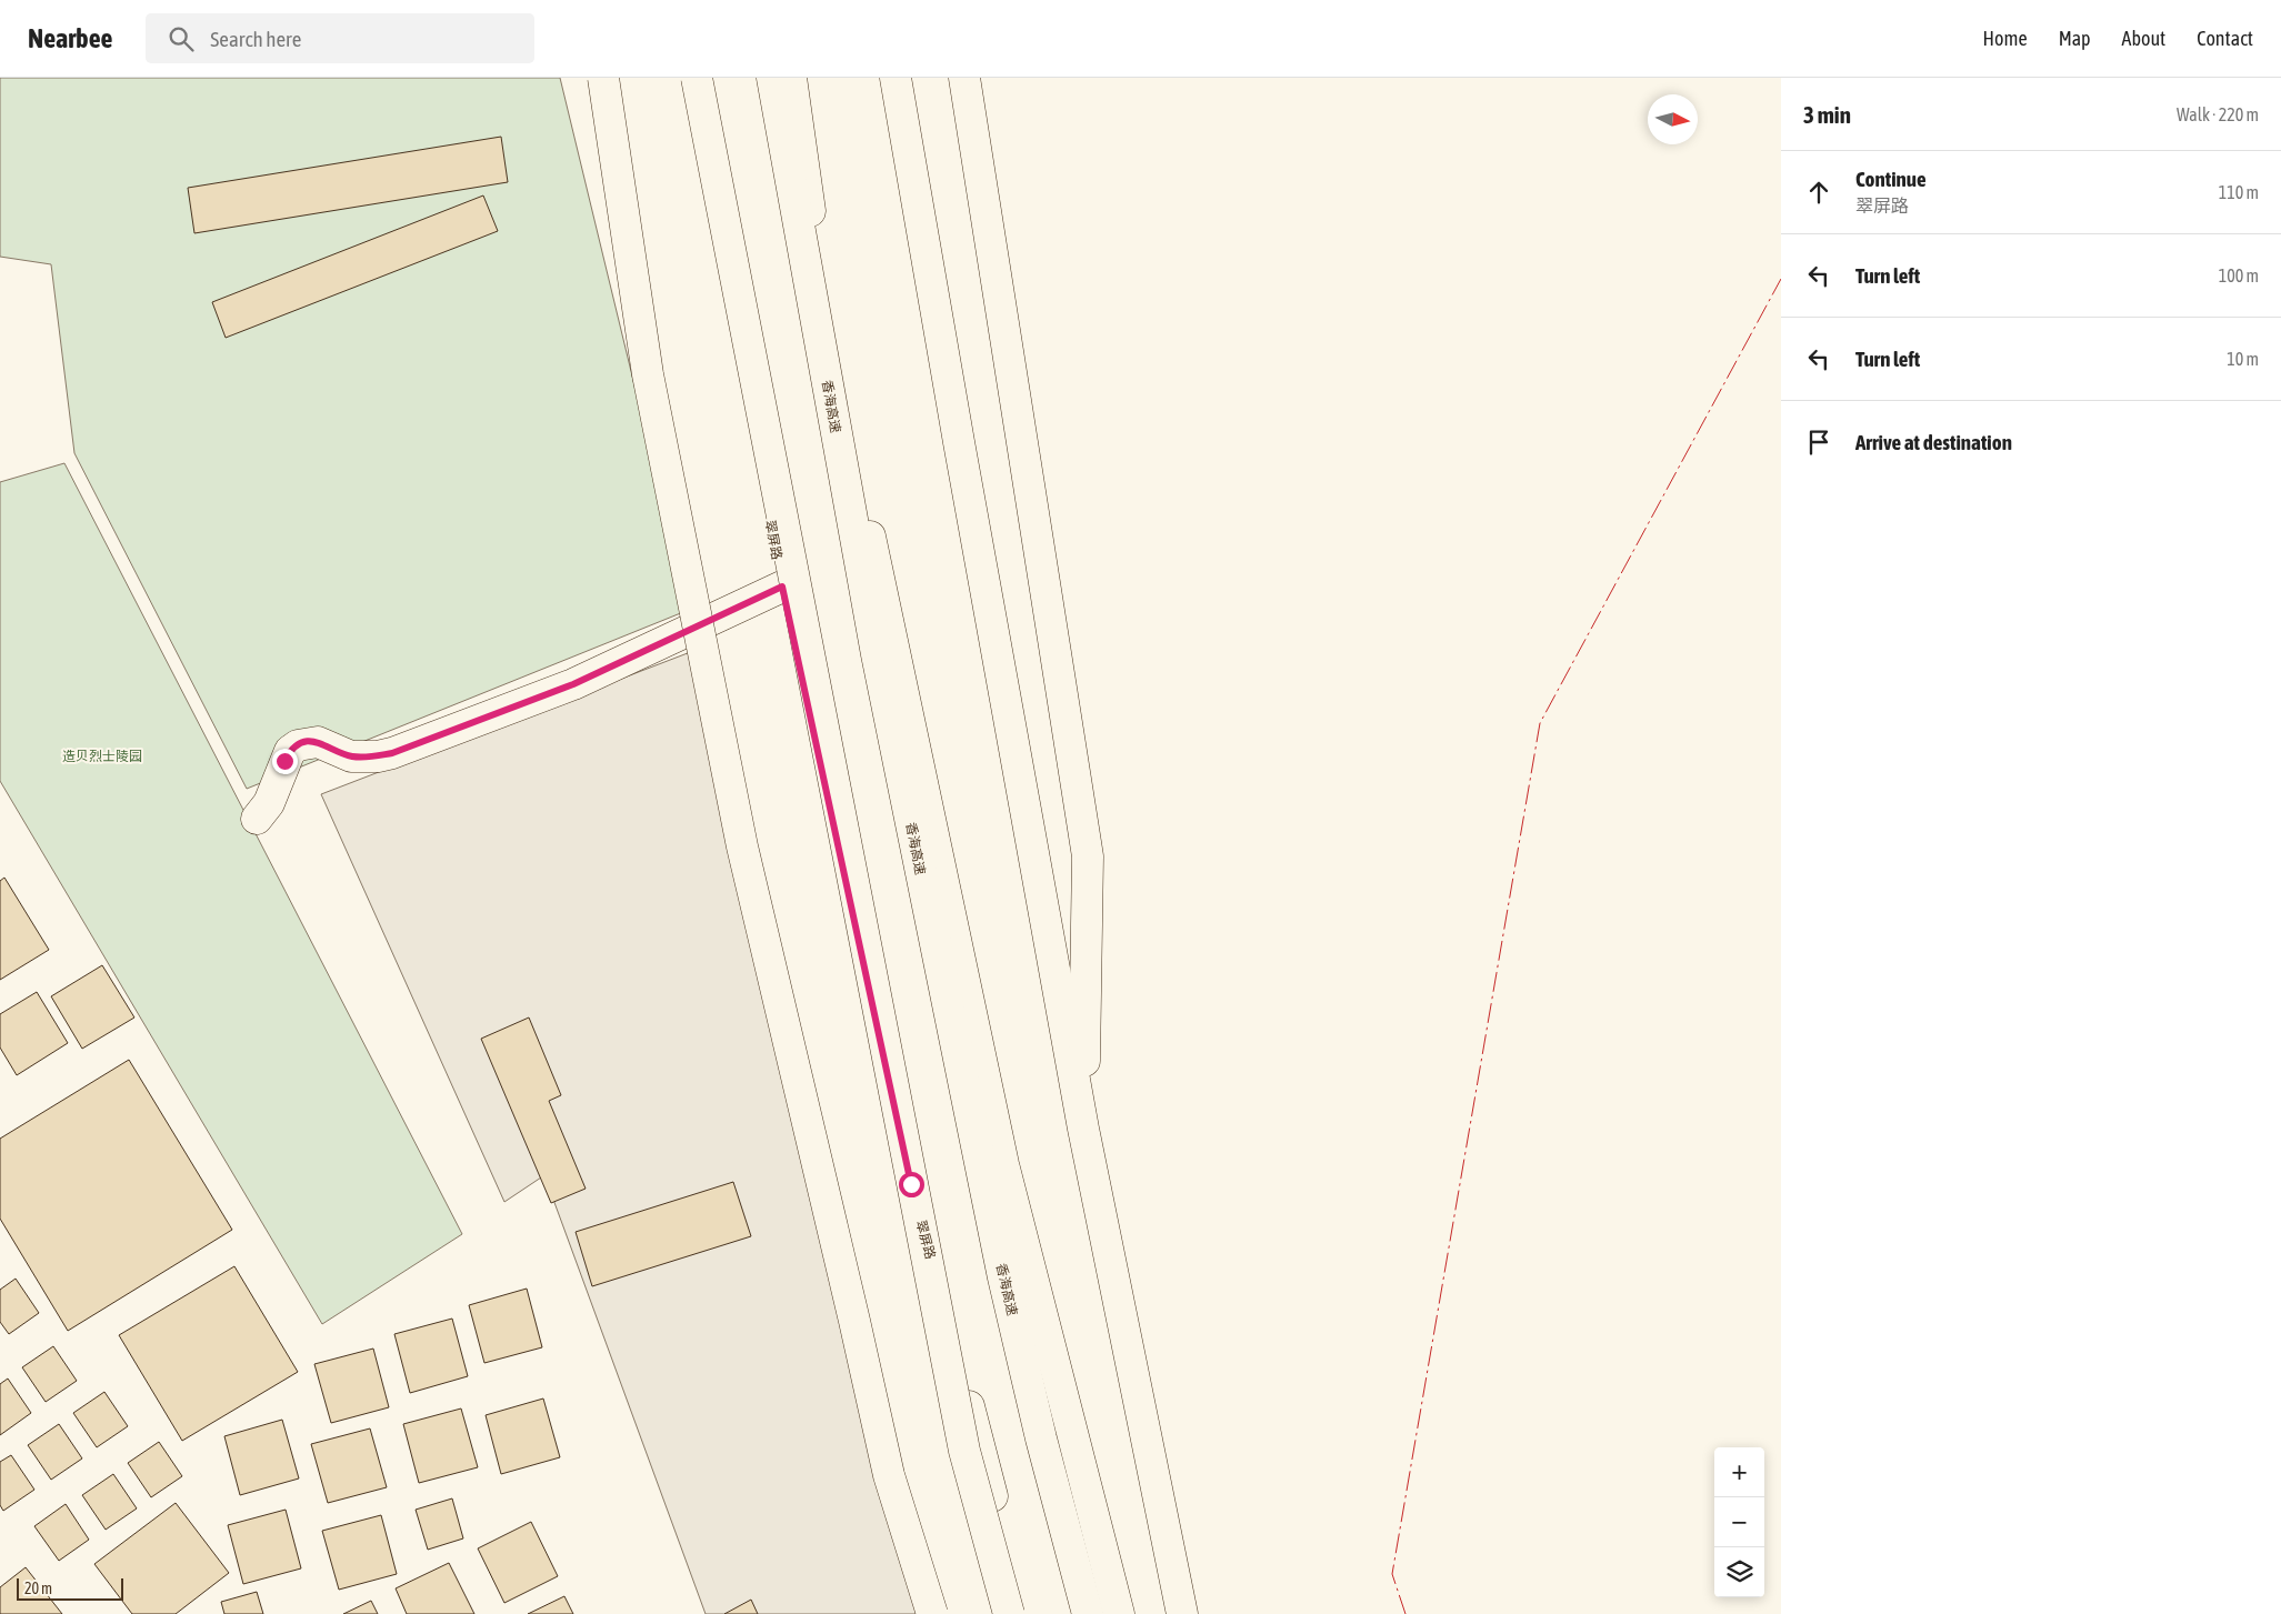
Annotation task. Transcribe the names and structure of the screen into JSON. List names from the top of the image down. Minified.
{"streets":{"main road":["香海高速","翠屏路"]},"parks":["造贝烈士陵园"],"scale_bar":"20 m","north":"right","page":{"header":"Nearbee","search":"Search here","nav":["Home","Map","About","Contact"],"heading":["3 min","Walk · 220 m"],"list":[["Continue","翠屏路","110 m"],["Turn left","100 m"],["Turn left","10 m"],"Arrive at destination"],"map_buttons":["+","−"],"scale":"20 m"}}
